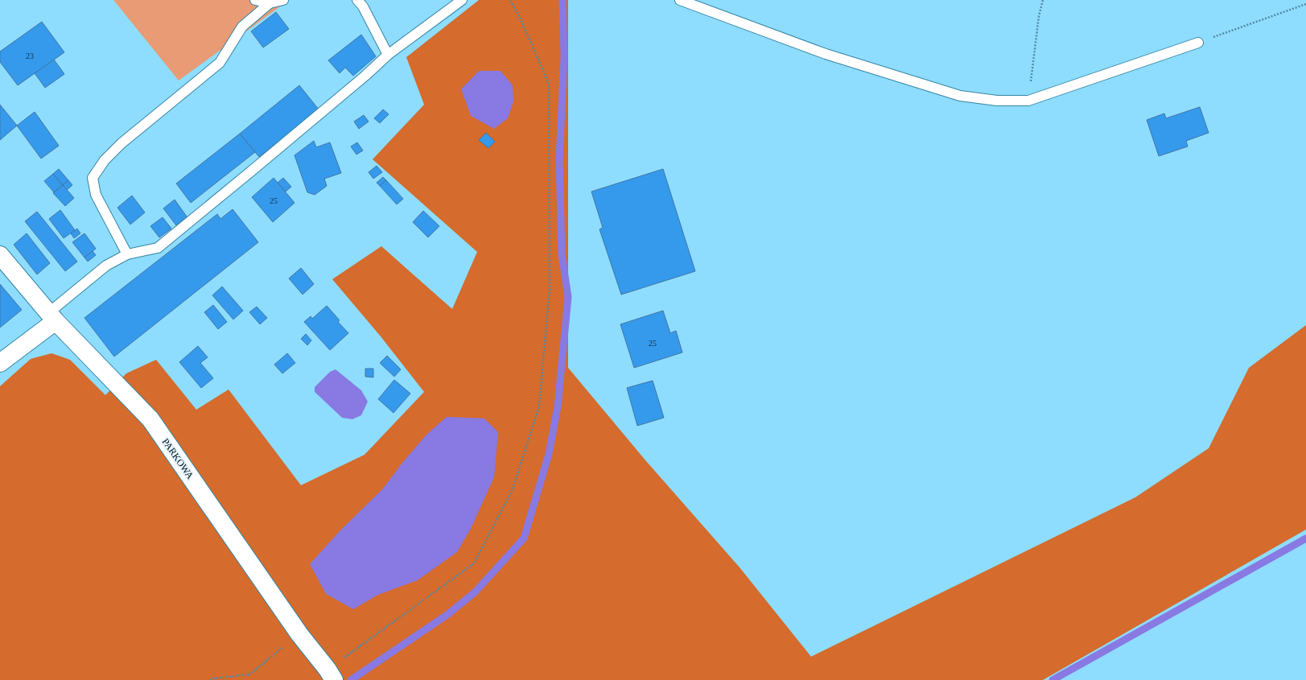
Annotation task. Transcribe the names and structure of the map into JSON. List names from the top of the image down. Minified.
{"streets":{"street":["PARKOWA"]},"house_numbers":["23","25","25"]}
